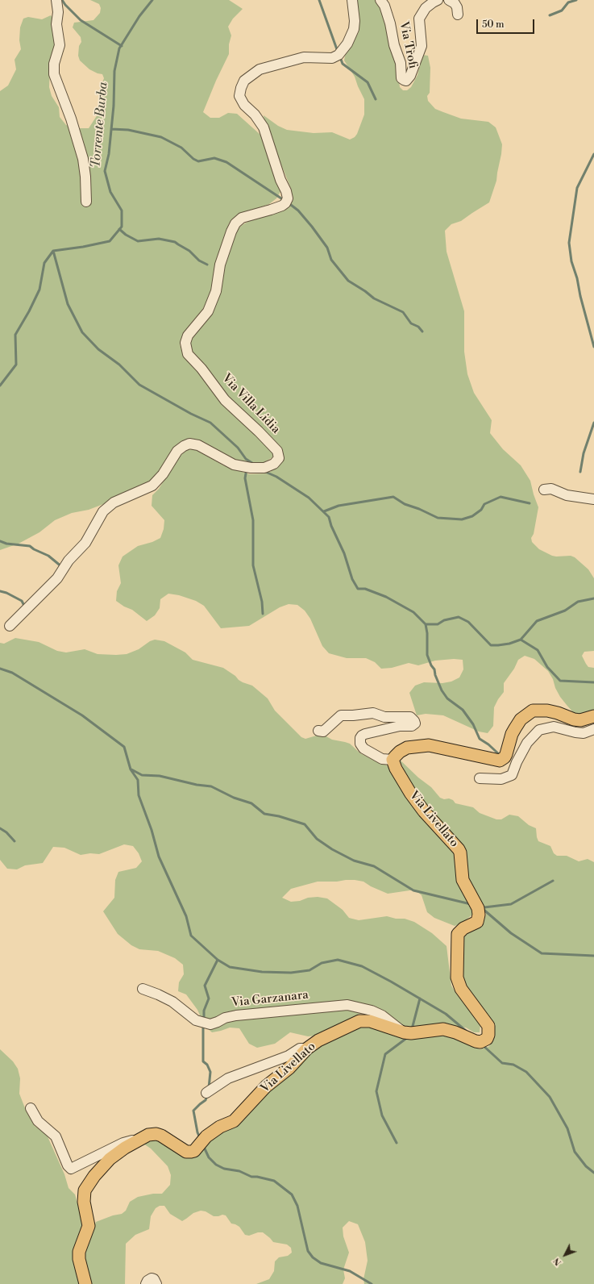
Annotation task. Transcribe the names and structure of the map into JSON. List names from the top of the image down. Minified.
{"streets":{"main road":["Via Livellato"],"street":["Via Trofi","Via Villa Lidia","Via Garzanara"]},"crossings":[["Via Livellato","Via Garzanara"]],"water":["Torrente Burba"],"scale_bar":"50 m","north":"bottom left"}
